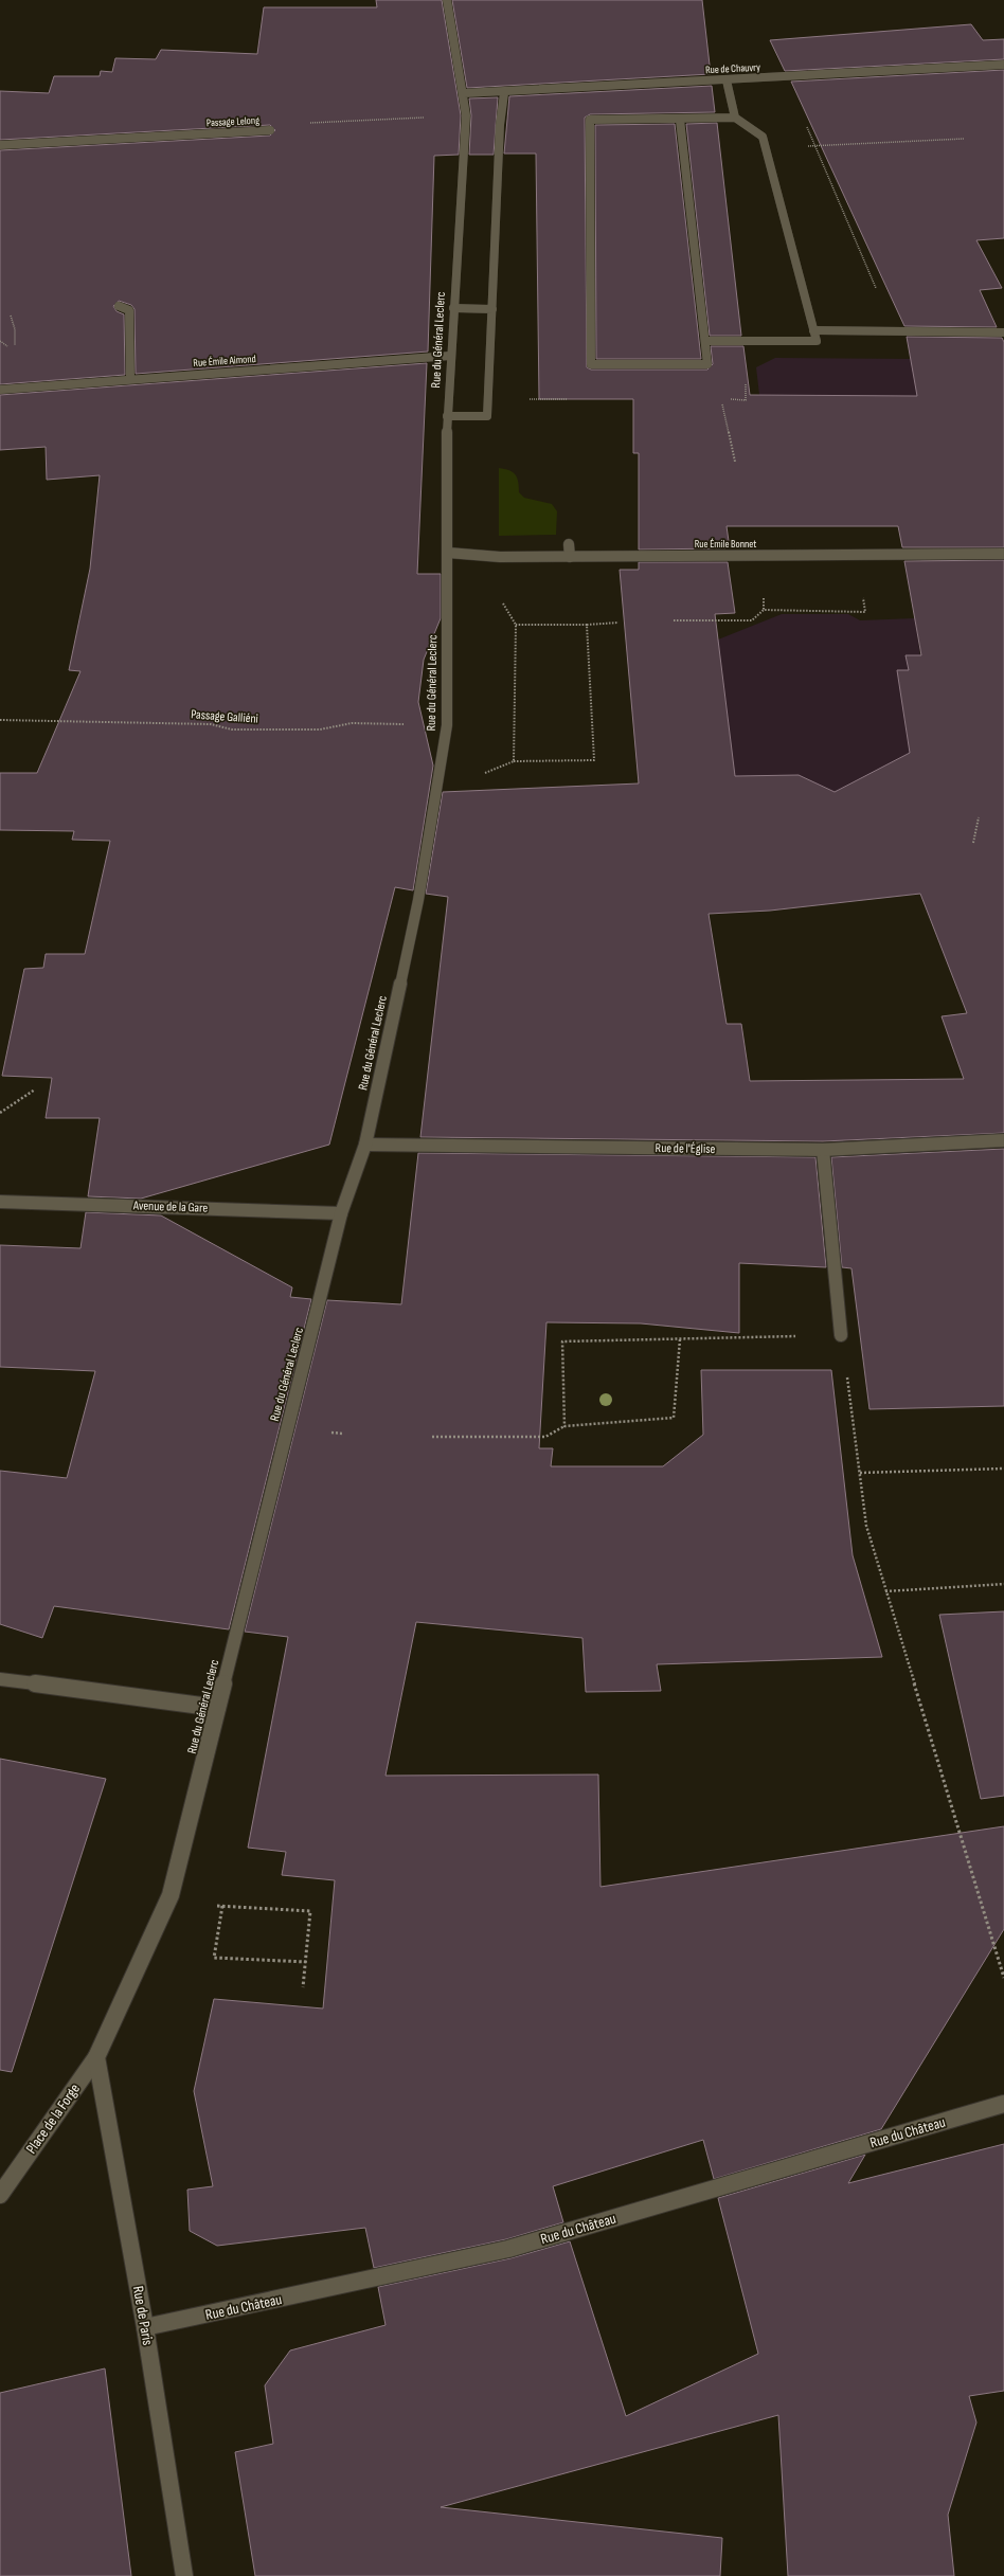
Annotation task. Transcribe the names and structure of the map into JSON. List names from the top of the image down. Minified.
{"streets":{"street":["Rue de Chauvry","Passage Lelong","Rue du Général Leclerc","Rue Émile Aimond","Rue Émile Bonnet","Rue de l'Église","Avenue de la Gare","Place de la Forge","Rue du Château","Rue de Paris"],"path":["Passage Galliéni"]},"crossings":[["Rue de Chauvry","Rue du Général Leclerc"],["Passage Lelong","Rue du Général Leclerc"],["Rue du Général Leclerc","Rue Émile Aimond"],["Rue du Général Leclerc","Rue Émile Bonnet"],["Rue du Général Leclerc","Passage Galliéni"],["Rue du Général Leclerc","Rue de l'Église"],["Rue du Général Leclerc","Avenue de la Gare"],["Rue du Général Leclerc","Place de la Forge"],["Rue du Général Leclerc","Rue de Paris"],["Place de la Forge","Rue de Paris"],["Rue du Château","Rue de Paris"]]}
